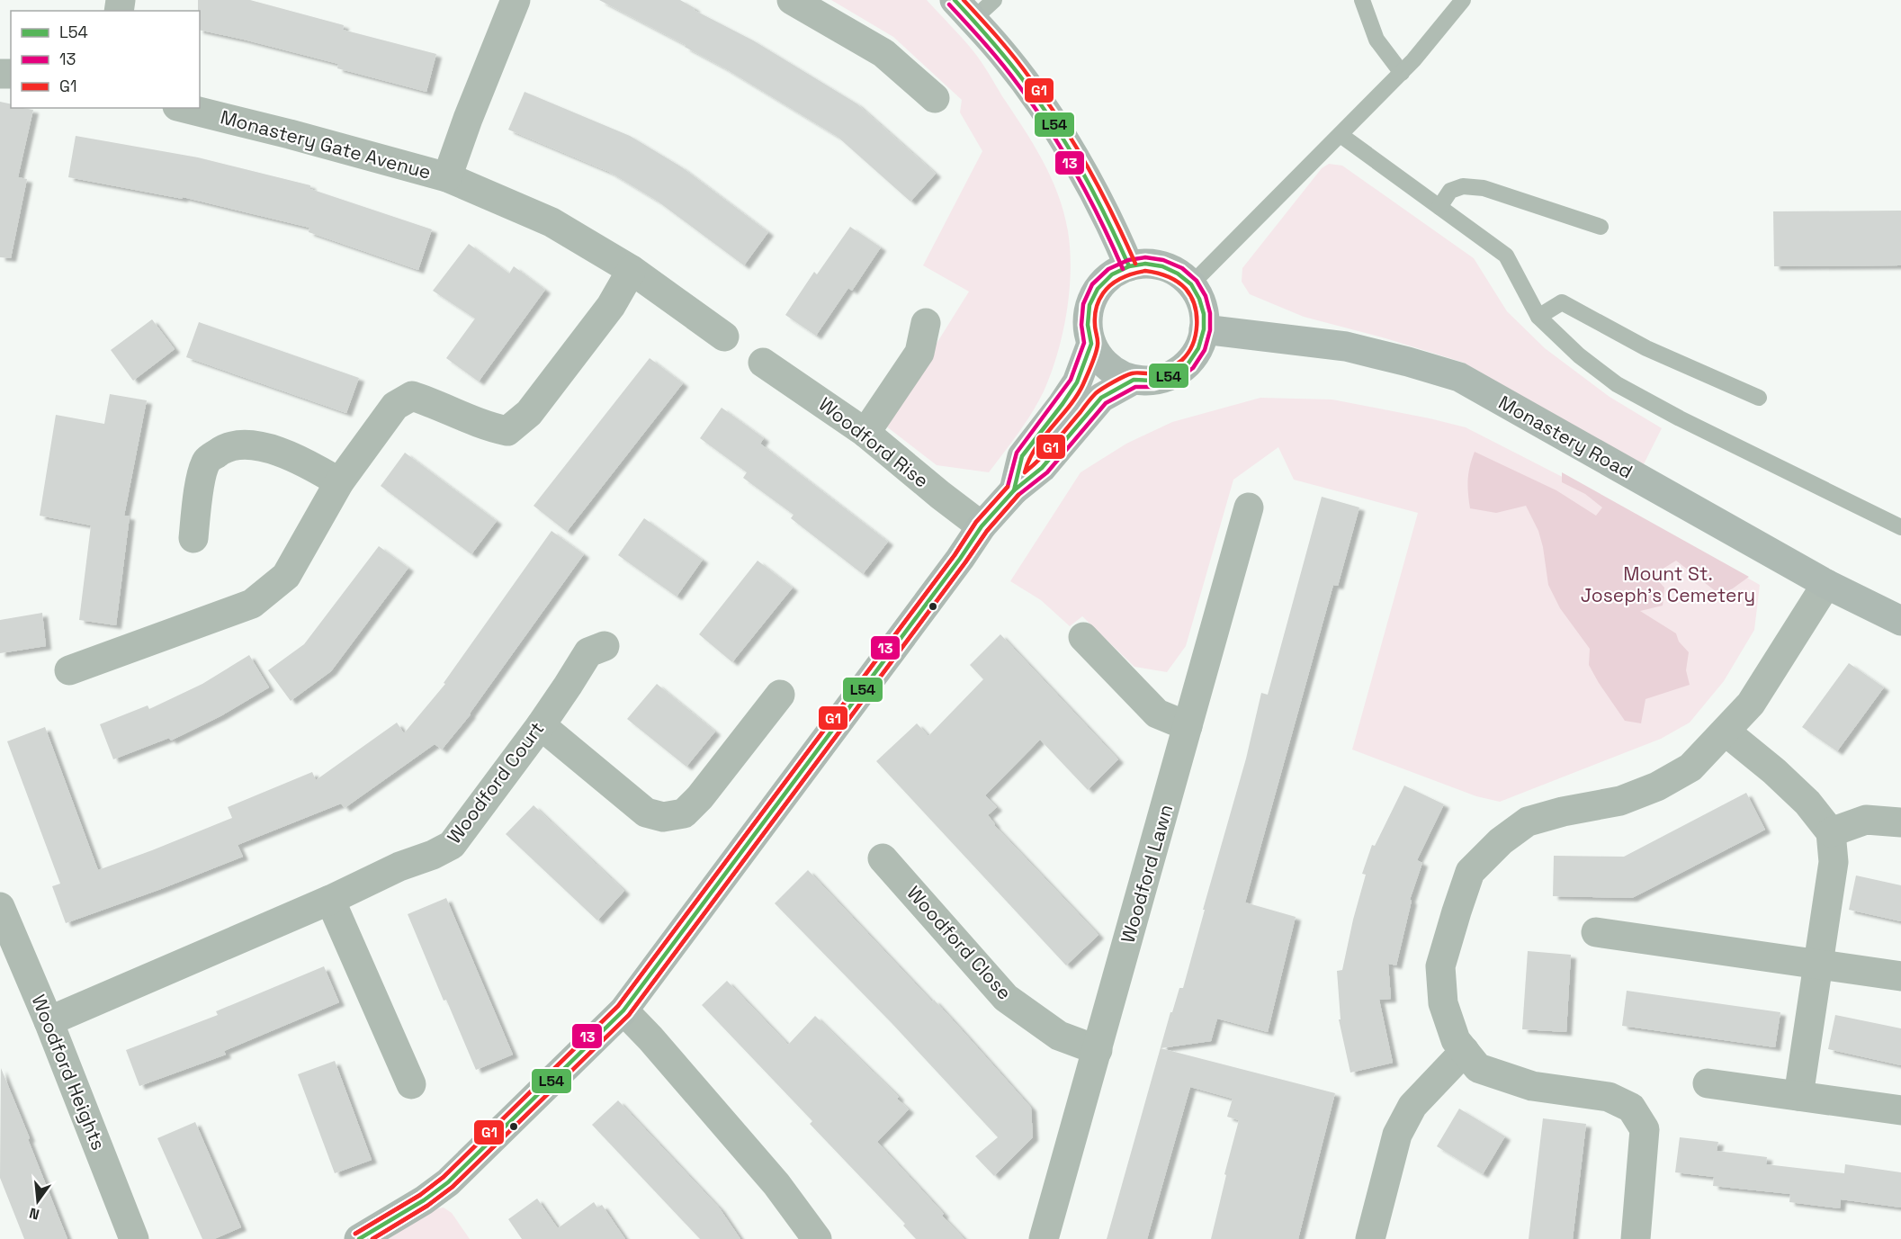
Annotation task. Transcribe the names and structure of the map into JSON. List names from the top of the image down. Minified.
{"streets":{"street":["Monastery Gate Avenue","Monastery Road","Woodford Rise","Woodford Court","Woodford Lawn","Woodford Close","Woodford Heights"]},"crossings":[["Woodford Court","Woodford Heights"],["Woodford Lawn","Woodford Close"]],"parks":["Mount St. Joseph's Cemetery"],"lines":["transit line L54","transit line G1","transit line 13"],"legend":["L54","13","G1"],"north":"bottom"}
